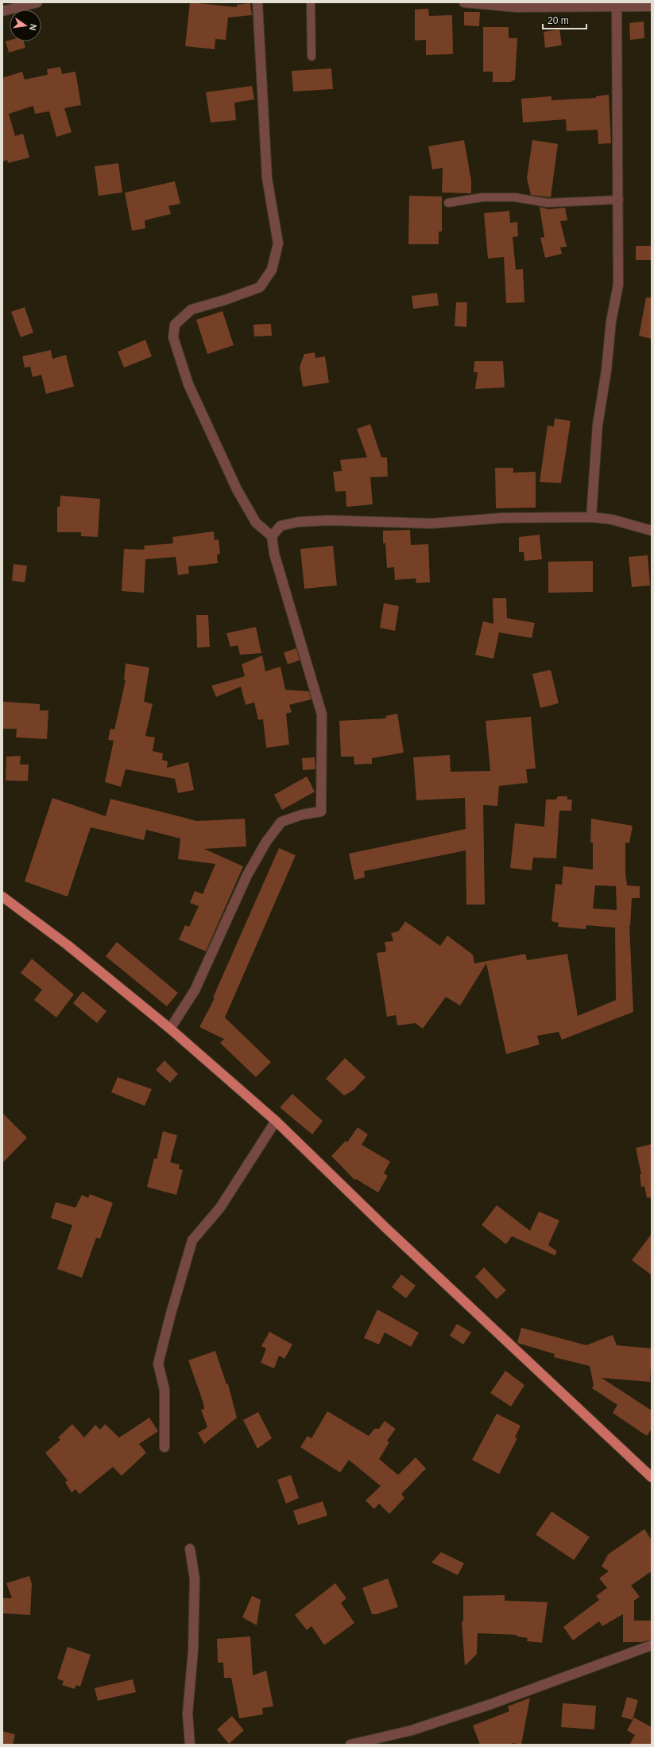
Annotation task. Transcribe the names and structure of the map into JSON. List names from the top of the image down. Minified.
{"scale_bar":"20 m","north":"right"}
